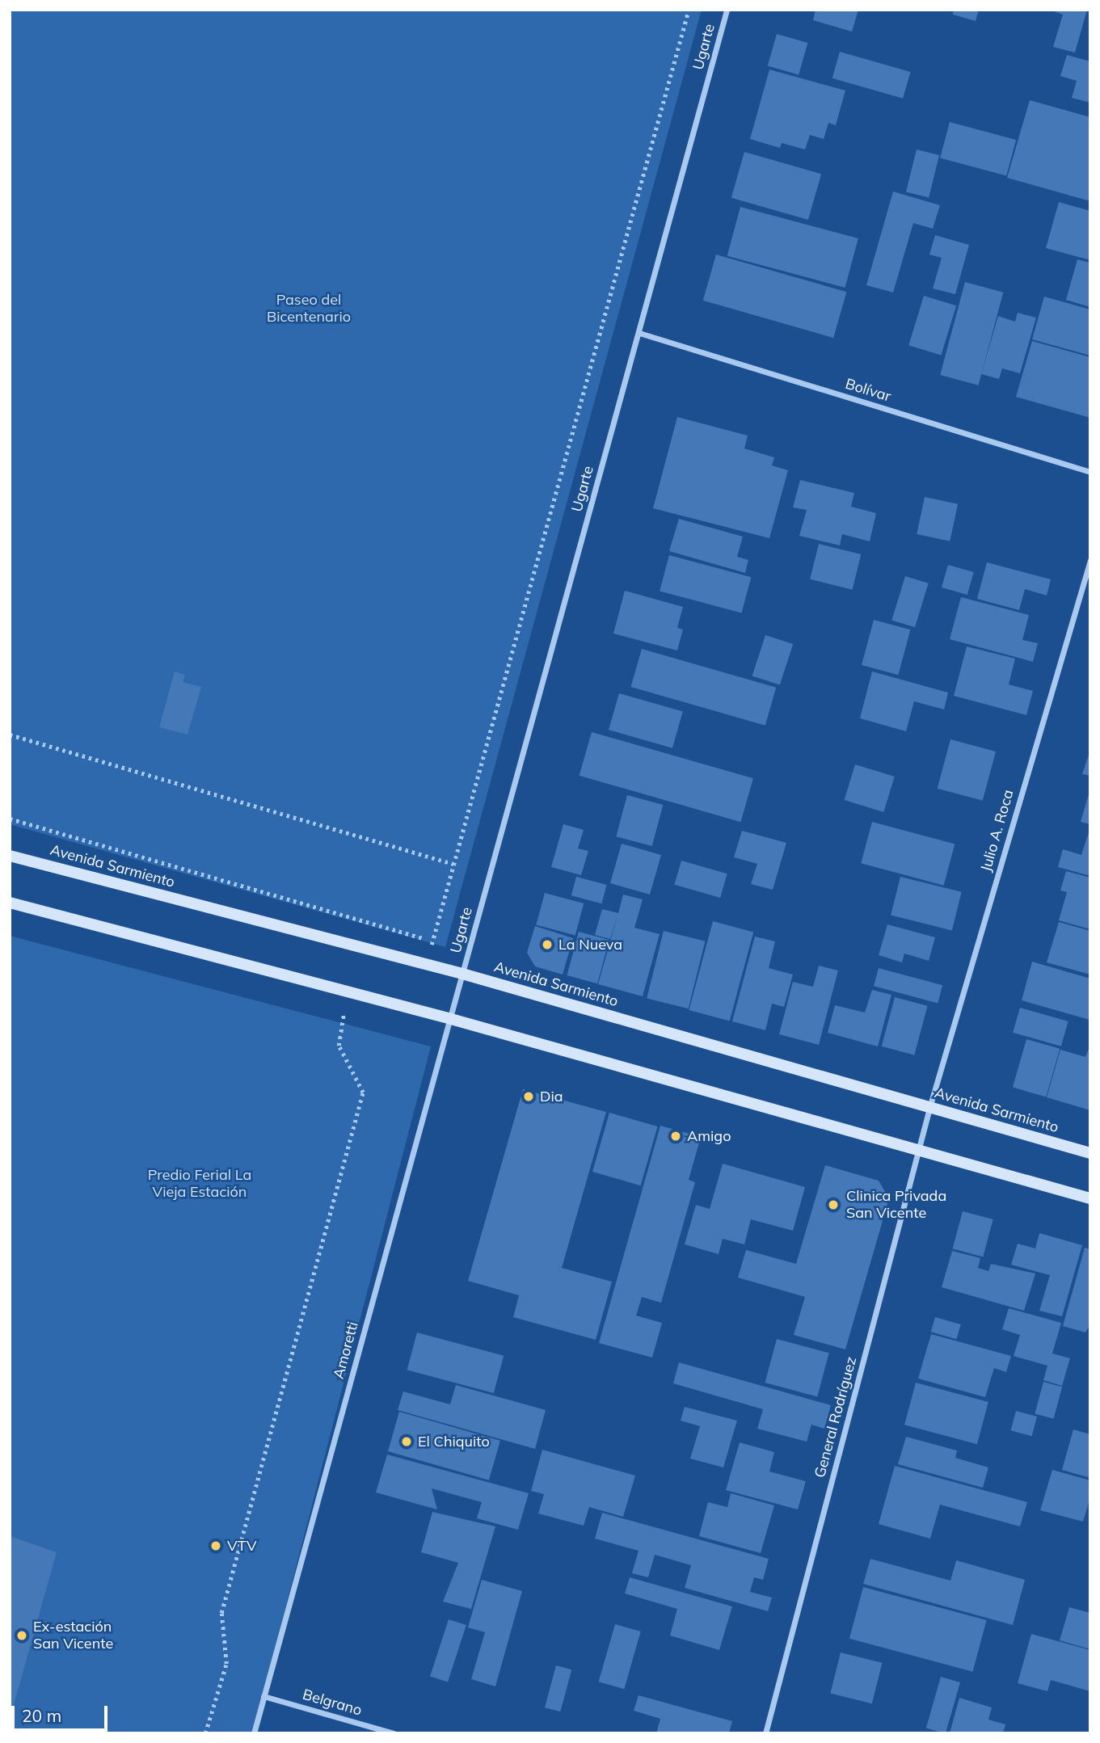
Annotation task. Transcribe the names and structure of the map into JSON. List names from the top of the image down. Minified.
{"streets":{"main road":["Avenida Sarmiento"],"street":["Ugarte","Bolívar","Julio A. Roca","Amoretti","General Rodríguez","Belgrano"]},"crossings":[["Ugarte","Bolívar"],["Ugarte","Avenida Sarmiento"],["Ugarte","Amoretti"],["Julio A. Roca","Avenida Sarmiento"],["Julio A. Roca","General Rodríguez"],["Avenida Sarmiento","Amoretti"],["Avenida Sarmiento","General Rodríguez"],["Amoretti","Belgrano"]],"parks":["Paseo del Bicentenario","Predio Ferial La Vieja Estación"],"places":["La Nueva","Dia","Amigo","Clinica Privada San Vicente","El Chiquito","VTV","Ex-estación San Vicente"],"scale_bar":"20 m"}
